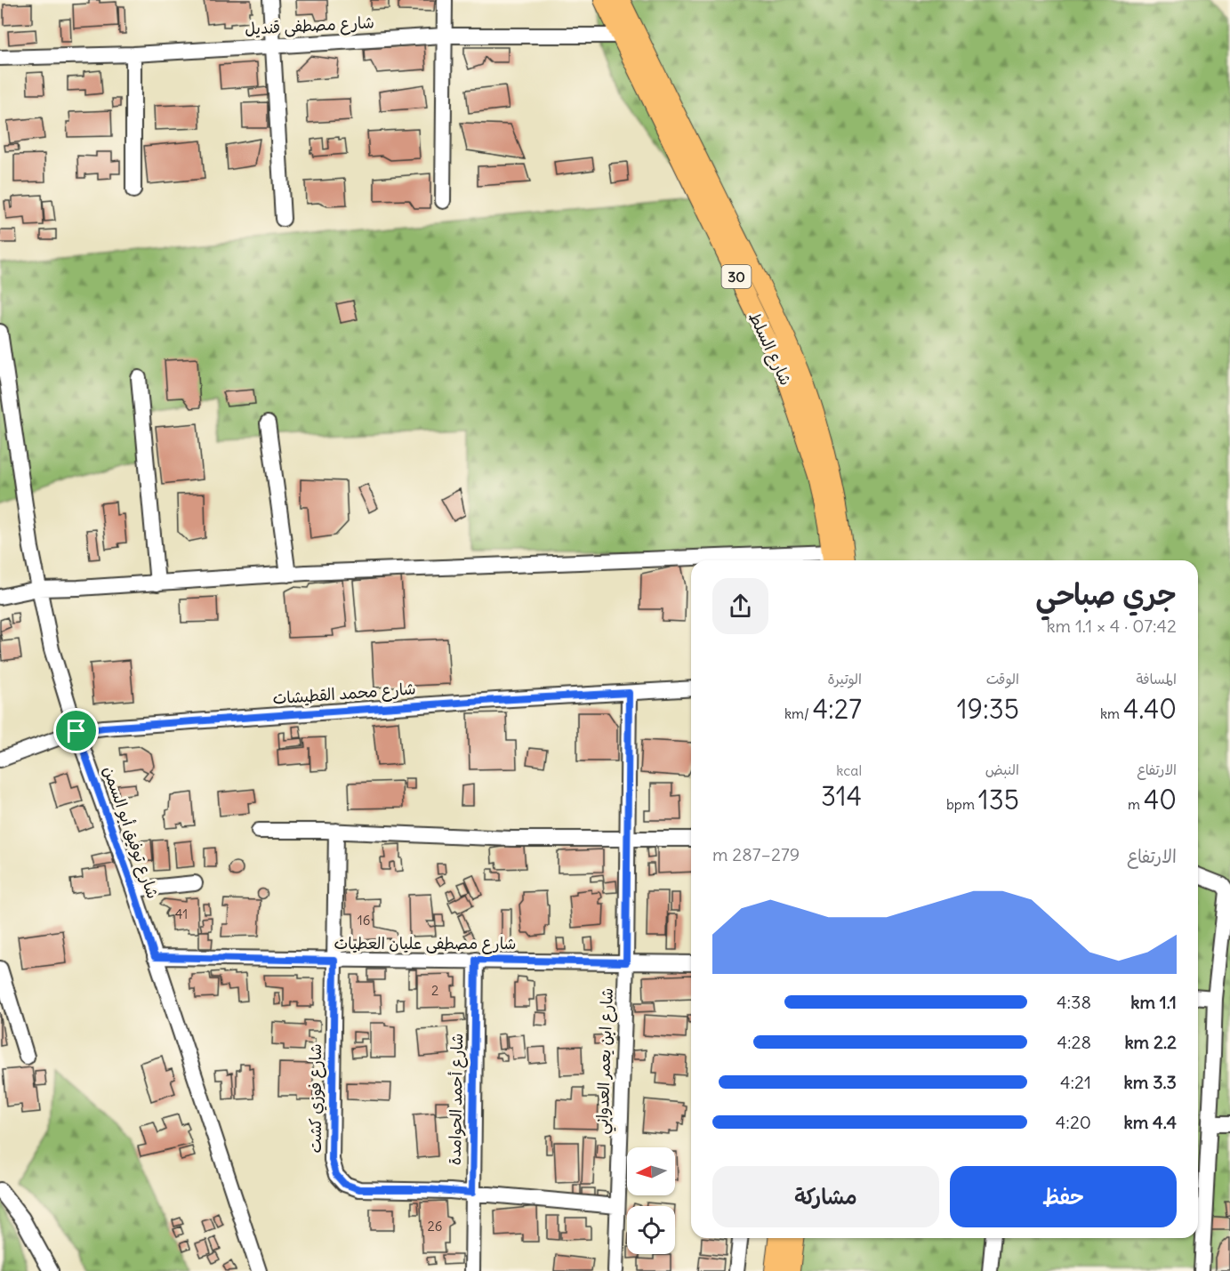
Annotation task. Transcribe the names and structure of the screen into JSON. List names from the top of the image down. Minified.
{"streets":{"main road":["30","شارع السلط"],"street":["شارع مصطفى قنديل","شارع محمد القطيشات","شارع توفيق أبو السمن","شارع مصطفى عليان العطيات","شارع ابن يعمر العدواني","شارع فوزي كشت","شارع أحمد الحوامدة"]},"crossings":[["شارع مصطفى قنديل","شارع السلط"],["شارع محمد القطيشات","شارع توفيق أبو السمن"],["شارع محمد القطيشات","شارع ابن يعمر العدواني"],["شارع توفيق أبو السمن","شارع مصطفى عليان العطيات"],["شارع مصطفى عليان العطيات","شارع ابن يعمر العدواني"],["شارع مصطفى عليان العطيات","شارع فوزي كشت"],["شارع مصطفى عليان العطيات","شارع أحمد الحوامدة"],["شارع ابن يعمر العدواني","شارع فوزي كشت"],["شارع فوزي كشت","شارع أحمد الحوامدة"]],"house_numbers":["41","16","2","26"],"north":"left","page":{"heading":["جري صباحي","07:42 · 4 × 1.1 km"],"stats":[["المسافة","4.40 km"],["الوقت","19:35"],["الوتيرة","4:27 /km"],["الارتفاع","40 m"],["النبض","135 bpm"],["kcal","314"]],"chart":["الارتفاع","279–287 m"],"list":[{"name":"1.1 km","note":"4:38"},{"name":"2.2 km","note":"4:28"},{"name":"3.3 km","note":"4:21"},{"name":"4.4 km","note":"4:20"}],"buttons":["حفظ","مشاركة"]}}
